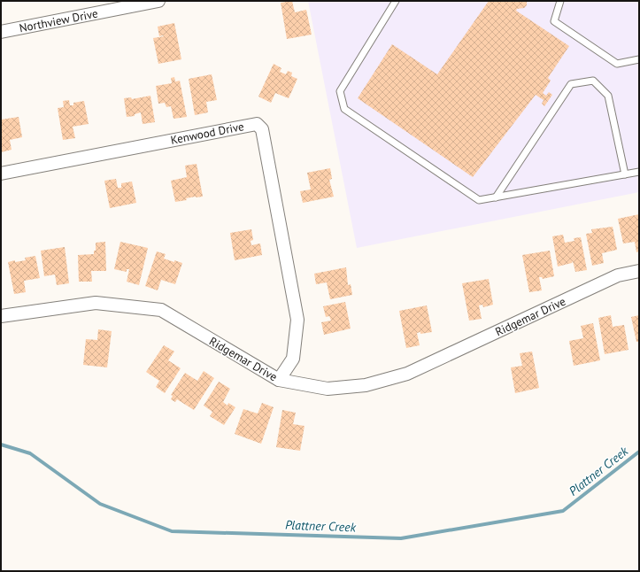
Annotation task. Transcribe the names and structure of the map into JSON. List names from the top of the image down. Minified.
{"streets":{"street":["Northview Drive","Kenwood Drive","Ridgemar Drive"]},"crossings":[["Kenwood Drive","Ridgemar Drive"]],"water":["Plattner Creek"]}
